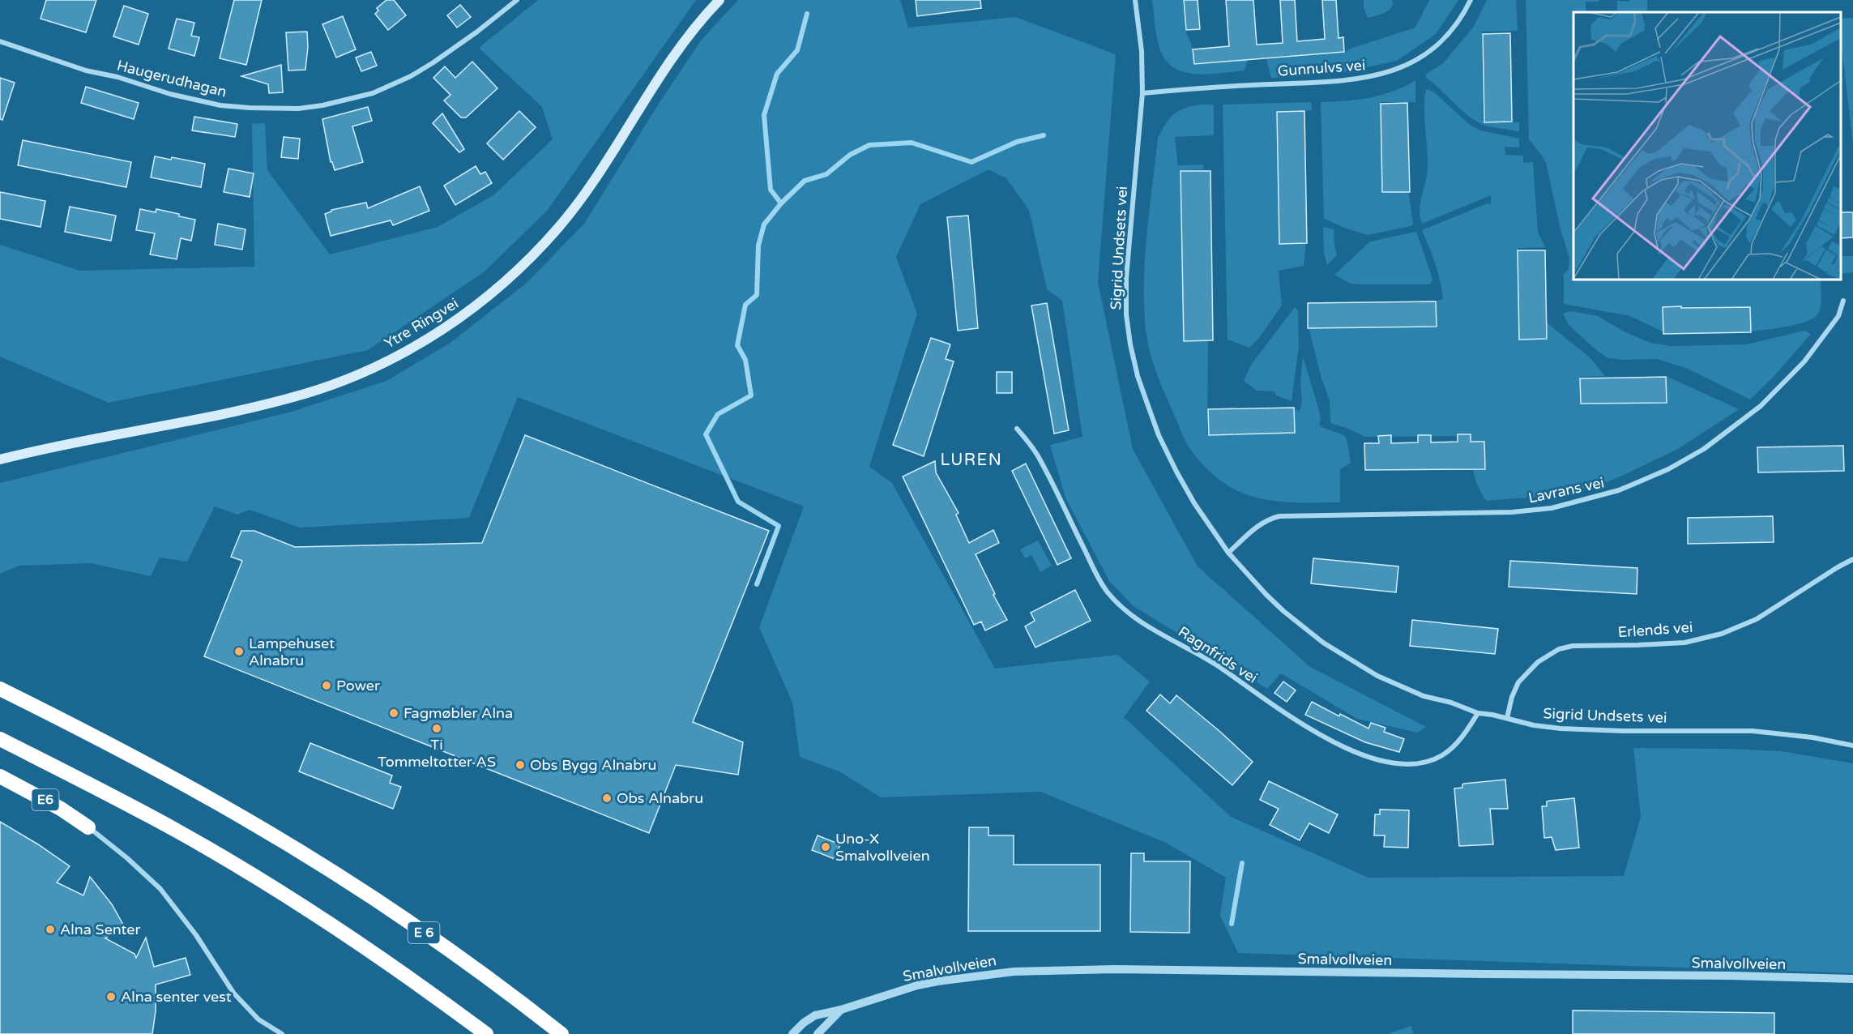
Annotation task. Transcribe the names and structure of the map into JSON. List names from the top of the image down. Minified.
{"streets":{"highway":["E6","E 6"],"main road":["Ytre Ringvei"],"street":["Gunnulvs vei","Haugerudhagan","Sigrid Undsets vei","Lavrans vei","Erlends vei","Ragnfrids vei","Smalvollveien"]},"crossings":[["Gunnulvs vei","Sigrid Undsets vei"],["Sigrid Undsets vei","Lavrans vei"],["Sigrid Undsets vei","Erlends vei"],["Sigrid Undsets vei","Ragnfrids vei"]],"districts":["LUREN"],"places":["Lampehuset Alnabru","Power","Fagmøbler Alna","Ti Tommeltotter AS","Obs Bygg Alnabru","Obs Alnabru","Uno-X Smalvollveien","Alna Senter","Alna senter vest"]}
